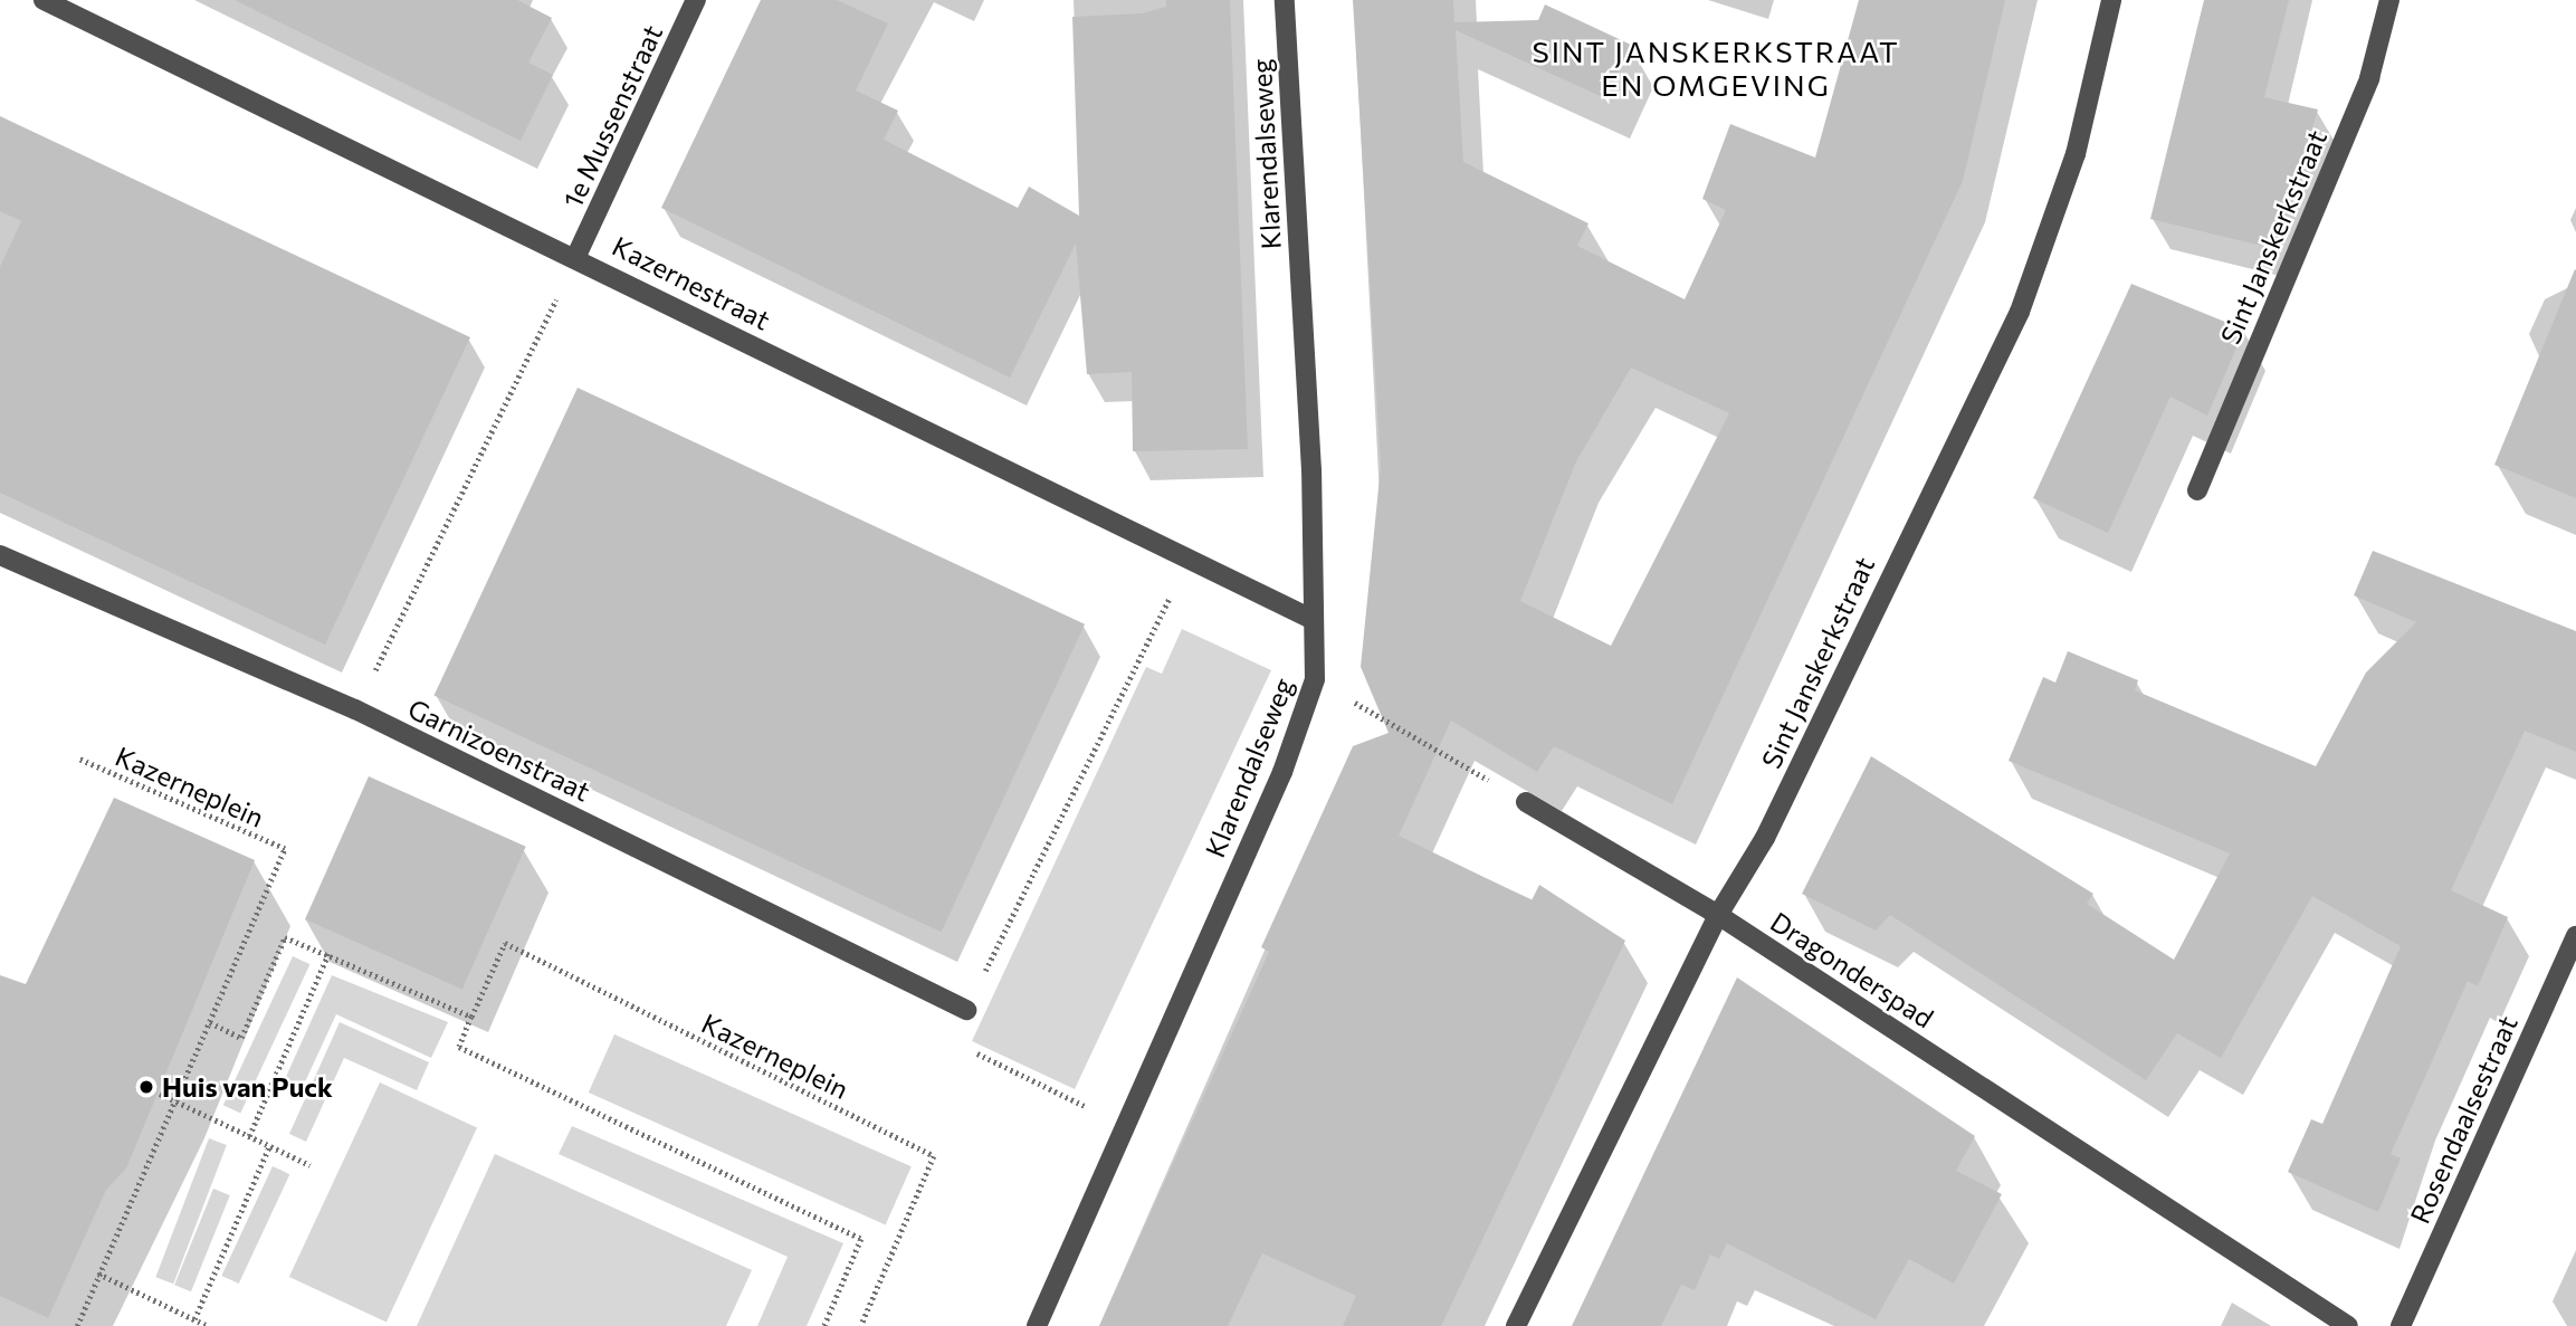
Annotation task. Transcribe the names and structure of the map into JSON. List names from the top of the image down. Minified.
{"streets":{"street":["1e Mussenstraat","Klarendalseweg","Sint Janskerkstraat","Kazernestraat","Garnizoenstraat","Dragonderspad","Rosendaalsestraat"],"path":["Kazerneplein"]},"crossings":[["1e Mussenstraat","Kazernestraat"],["Klarendalseweg","Kazernestraat"],["Sint Janskerkstraat","Dragonderspad"]],"districts":["SINT JANSKERKSTRAAT EN OMGEVING"],"places":["Huis van Puck"]}
